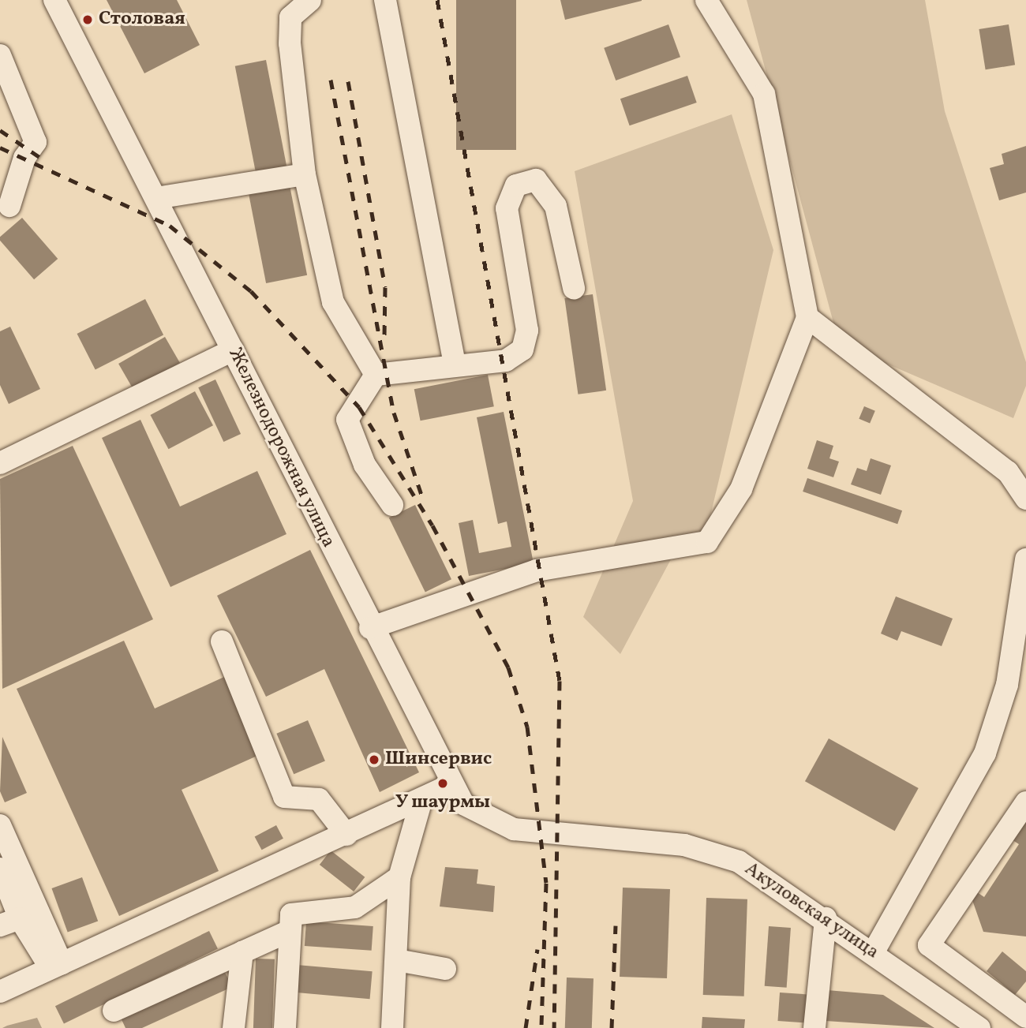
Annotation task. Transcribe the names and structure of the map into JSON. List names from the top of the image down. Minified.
{"streets":{"street":["Железнодорожная улица","Акуловская улица"]},"crossings":[["Железнодорожная улица","Акуловская улица"]],"places":["Столовая","Шинсервис","У шаурмы"]}
